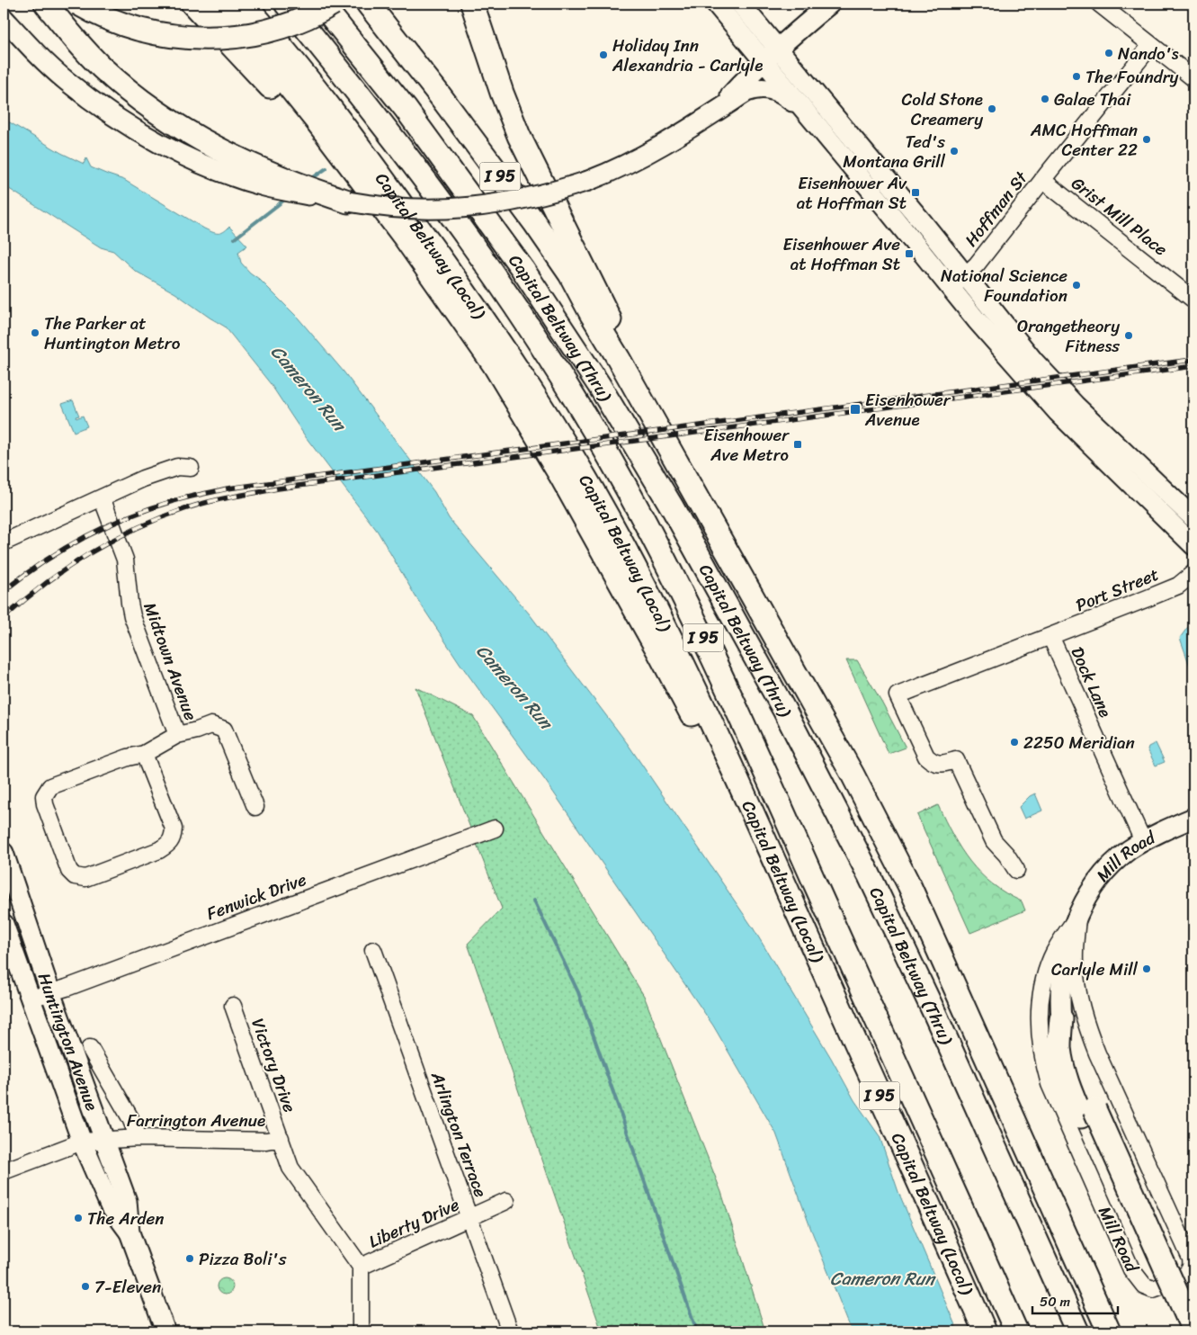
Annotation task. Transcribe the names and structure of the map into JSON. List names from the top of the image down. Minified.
{"streets":{"highway":["I 95","Capital Beltway (Local)","Capital Beltway (Thru)"],"main road":["Mill Road","Huntington Avenue"],"street":["Hoffman St","Grist Mill Place","Port Street","Midtown Avenue","Dock Lane","Fenwick Drive","Victory Drive","Farrington Avenue","Arlington Terrace","Liberty Drive"]},"crossings":[["Hoffman St","Grist Mill Place"],["Port Street","Dock Lane"],["Dock Lane","Mill Road"],["Fenwick Drive","Huntington Avenue"],["Huntington Avenue","Farrington Avenue"],["Victory Drive","Farrington Avenue"],["Farrington Avenue","Liberty Drive"],["Arlington Terrace","Liberty Drive"]],"water":["Cameron Run"],"places":{"other":["Nando's","Holiday Inn Alexandria - Carlyle","The Foundry","Galae Thai","Cold Stone Creamery","AMC Hoffman Center 22","Ted's Montana Grill","National Science Foundation","The Parker at Huntington Metro","Orangetheory Fitness","2250 Meridian","Carlyle Mill","The Arden","Pizza Boli's","7-Eleven"],"transit":["Eisenhower Av at Hoffman St","Eisenhower Ave at Hoffman St","Eisenhower Avenue","Eisenhower Ave Metro"]},"scale_bar":"50 m"}
